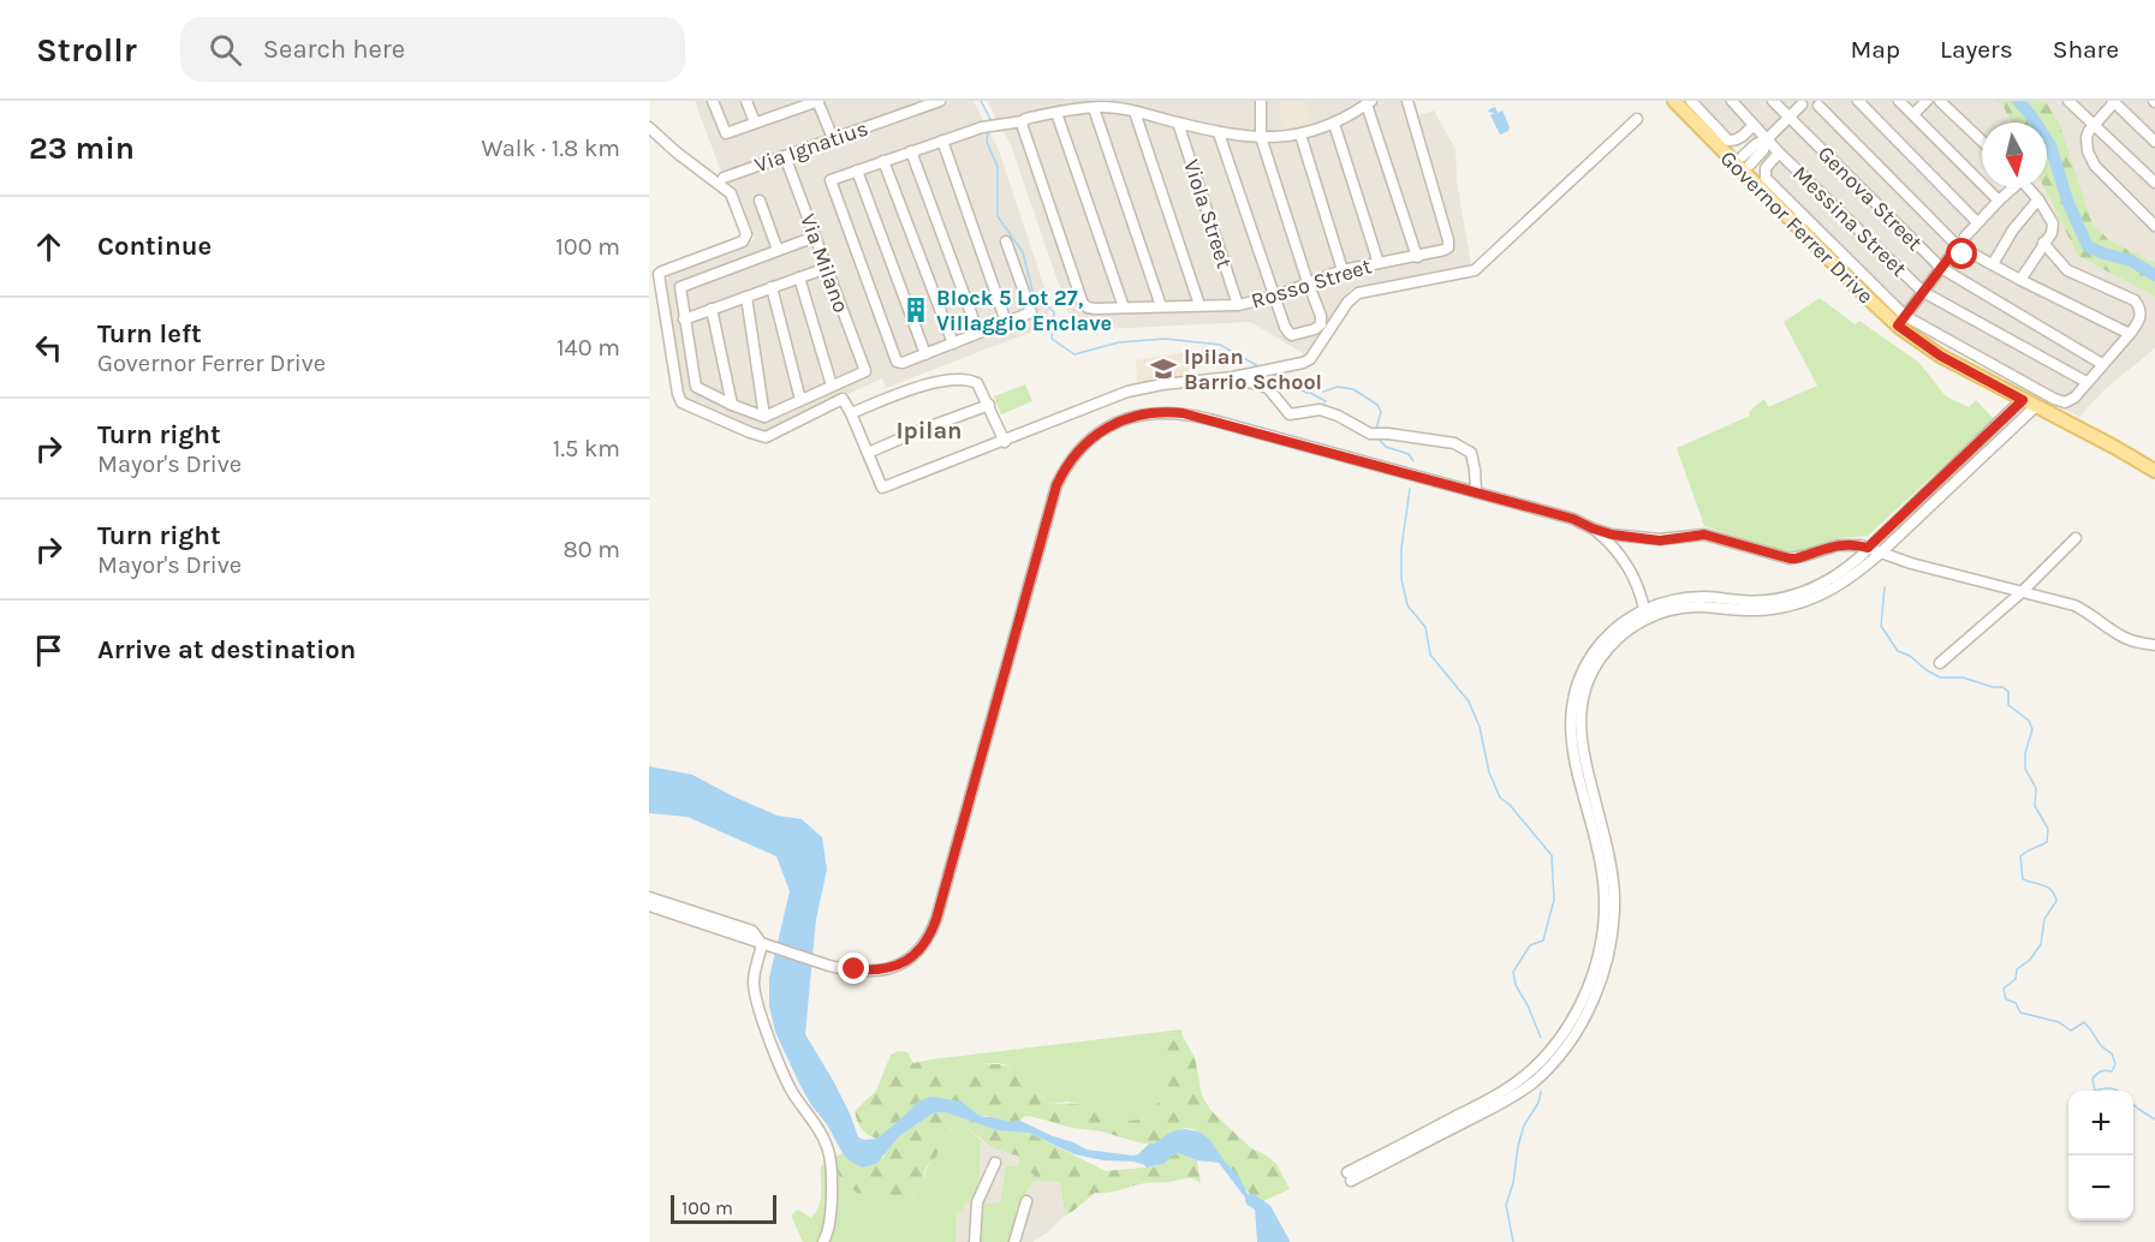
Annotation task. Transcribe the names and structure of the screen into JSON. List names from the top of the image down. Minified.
{"streets":{"main road":["Governor Ferrer Drive"],"street":["Via Ignatius","Genova Street","Viola Street","Messina Street","Via Milano","Rosso Street"]},"crossings":[["Via Ignatius","Via Milano"],["Viola Street","Rosso Street"]],"districts":["Ipilan"],"places":{"building":["Block 5 Lot 27, Villaggio Enclave"],"school or university":["Ipilan Barrio School"]},"scale_bar":"100 m","north":"bottom","page":{"header":"Strollr","search":"Search here","nav":["Map","Layers","Share"],"heading":["23 min","Walk · 1.8 km"],"list":[["Continue","100 m"],["Turn left","Governor Ferrer Drive","140 m"],["Turn right","Mayor's Drive","1.5 km"],["Turn right","Mayor's Drive","80 m"],"Arrive at destination"],"map_buttons":["+","−"],"scale":"100 m"}}
